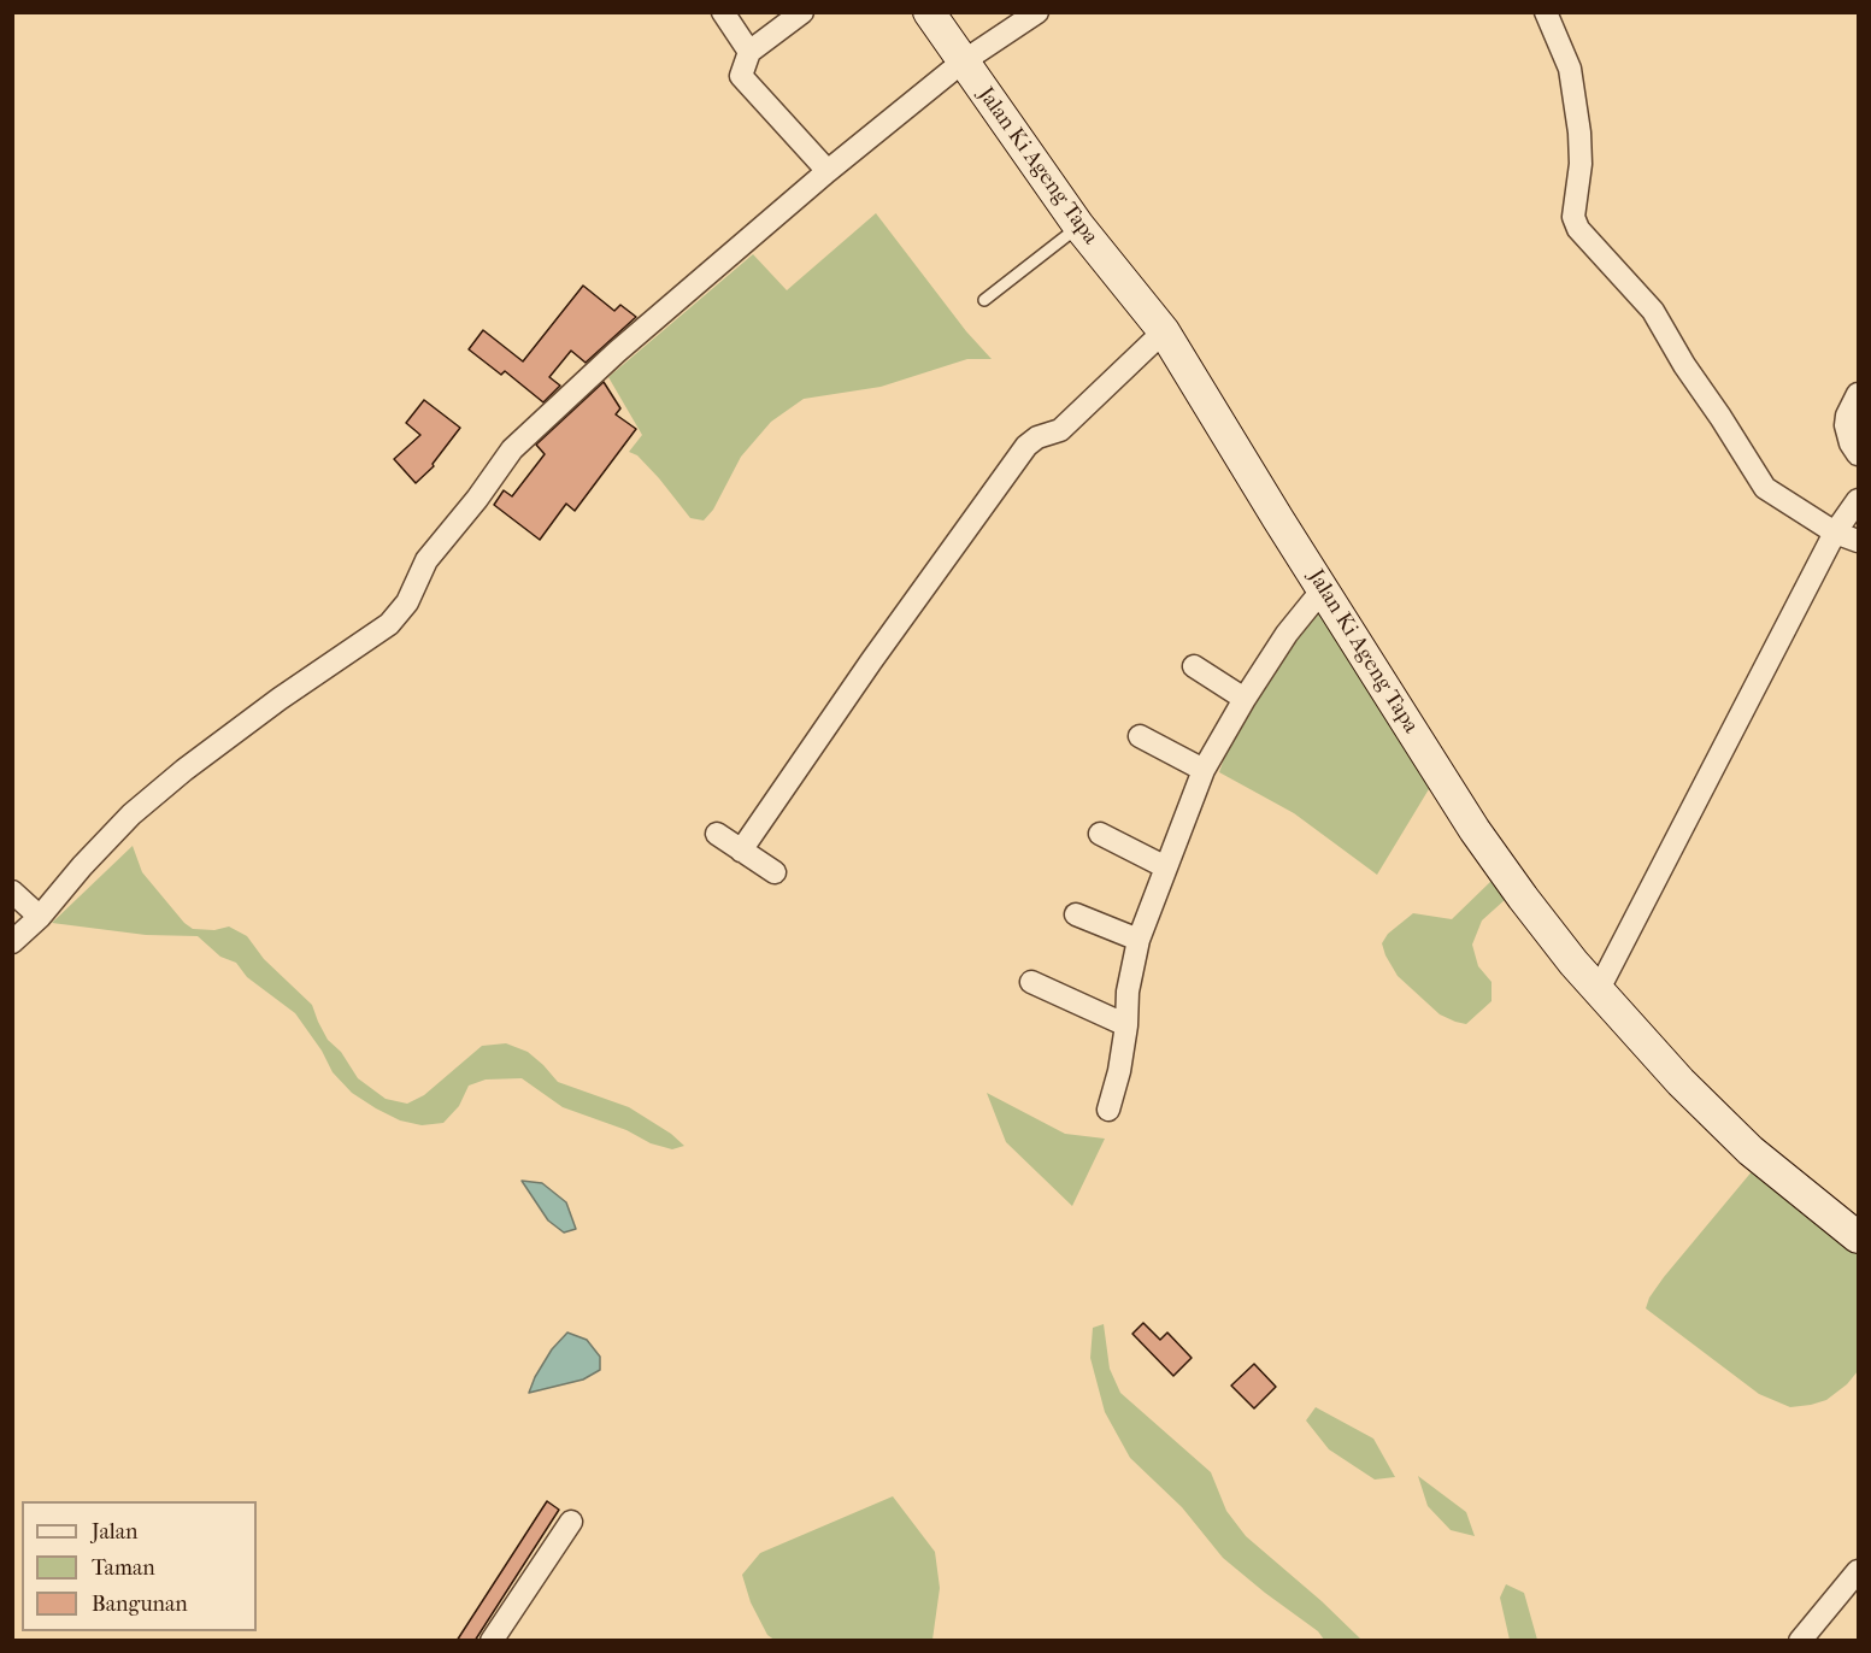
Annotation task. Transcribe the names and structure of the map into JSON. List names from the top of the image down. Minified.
{"streets":{"street":["Jalan Ki Ageng Tapa"]},"legend":["Jalan","Taman","Bangunan"]}
